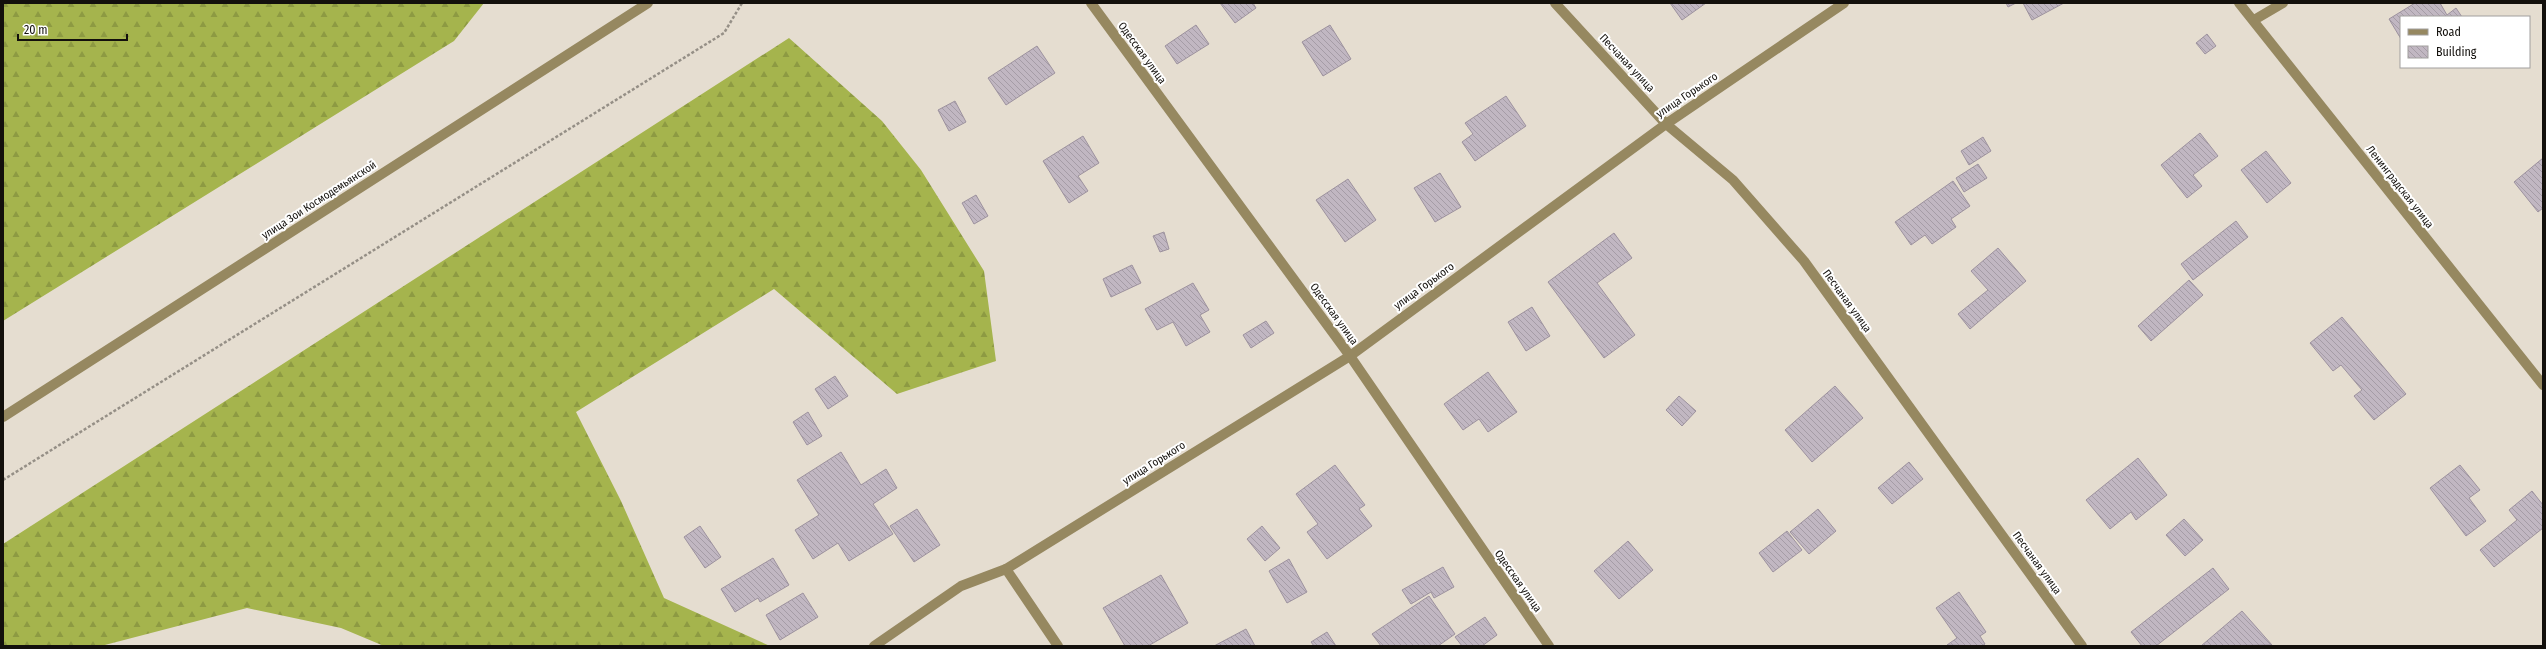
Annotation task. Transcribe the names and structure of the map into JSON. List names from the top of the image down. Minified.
{"streets":{"street":["Одесская улица","Песчаная улица","улица Горького","Ленинградская улица","улица Зои Космодемьянской"]},"crossings":[["Одесская улица","улица Горького"],["Песчаная улица","улица Горького"]],"legend":["Road","Building"],"scale_bar":"20 m"}
